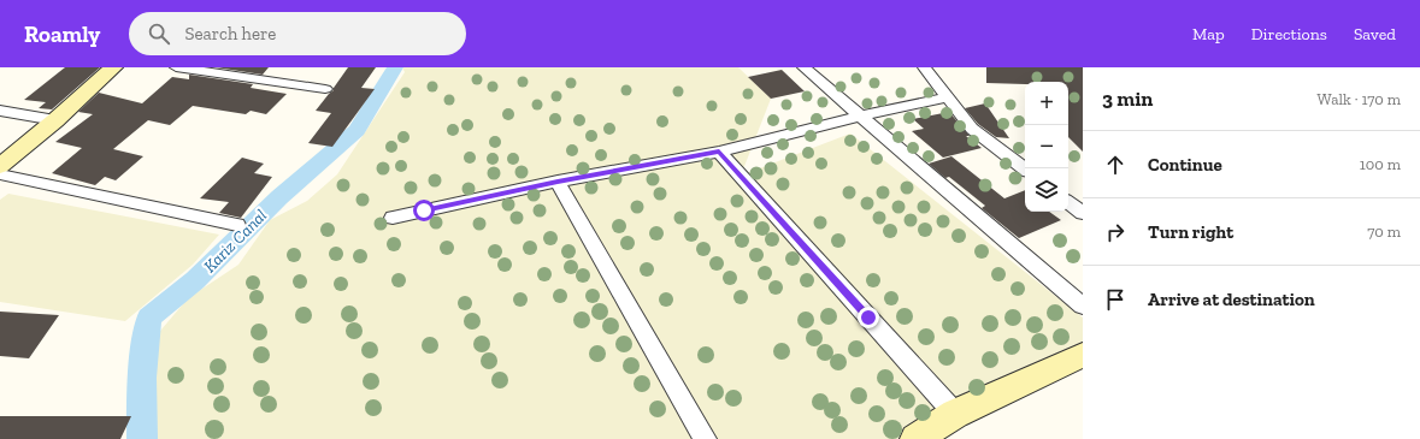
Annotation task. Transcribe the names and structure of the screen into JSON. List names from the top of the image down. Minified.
{"water":["Kariz Canal"],"page":{"header":"Roamly","search":"Search here","nav":["Map","Directions","Saved"],"heading":["3 min","Walk · 170 m"],"map_buttons":["+","−"],"list":[["Continue","100 m"],["Turn right","70 m"],"Arrive at destination"]}}
